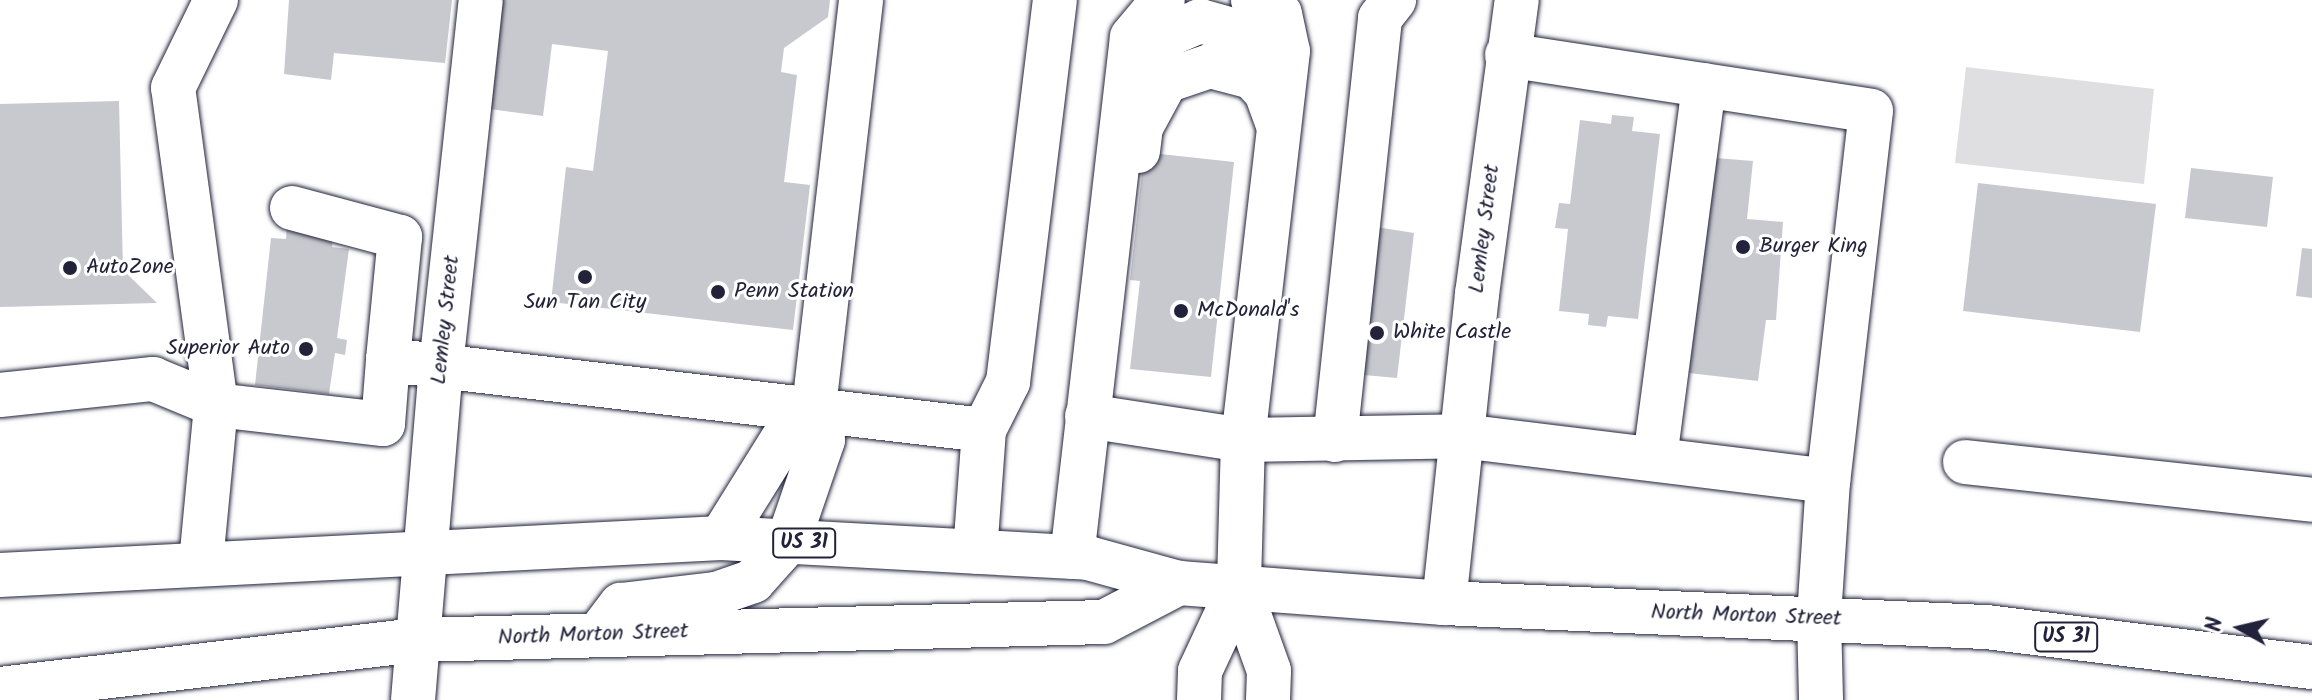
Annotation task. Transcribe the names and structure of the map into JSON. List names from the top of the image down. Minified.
{"streets":{"main road":["Lemley Street","US 31","North Morton Street"]},"crossings":[["Lemley Street","North Morton Street"]],"places":["Burger King","AutoZone","Sun Tan City","Penn Station","McDonald's","White Castle","Superior Auto"],"north":"left"}
